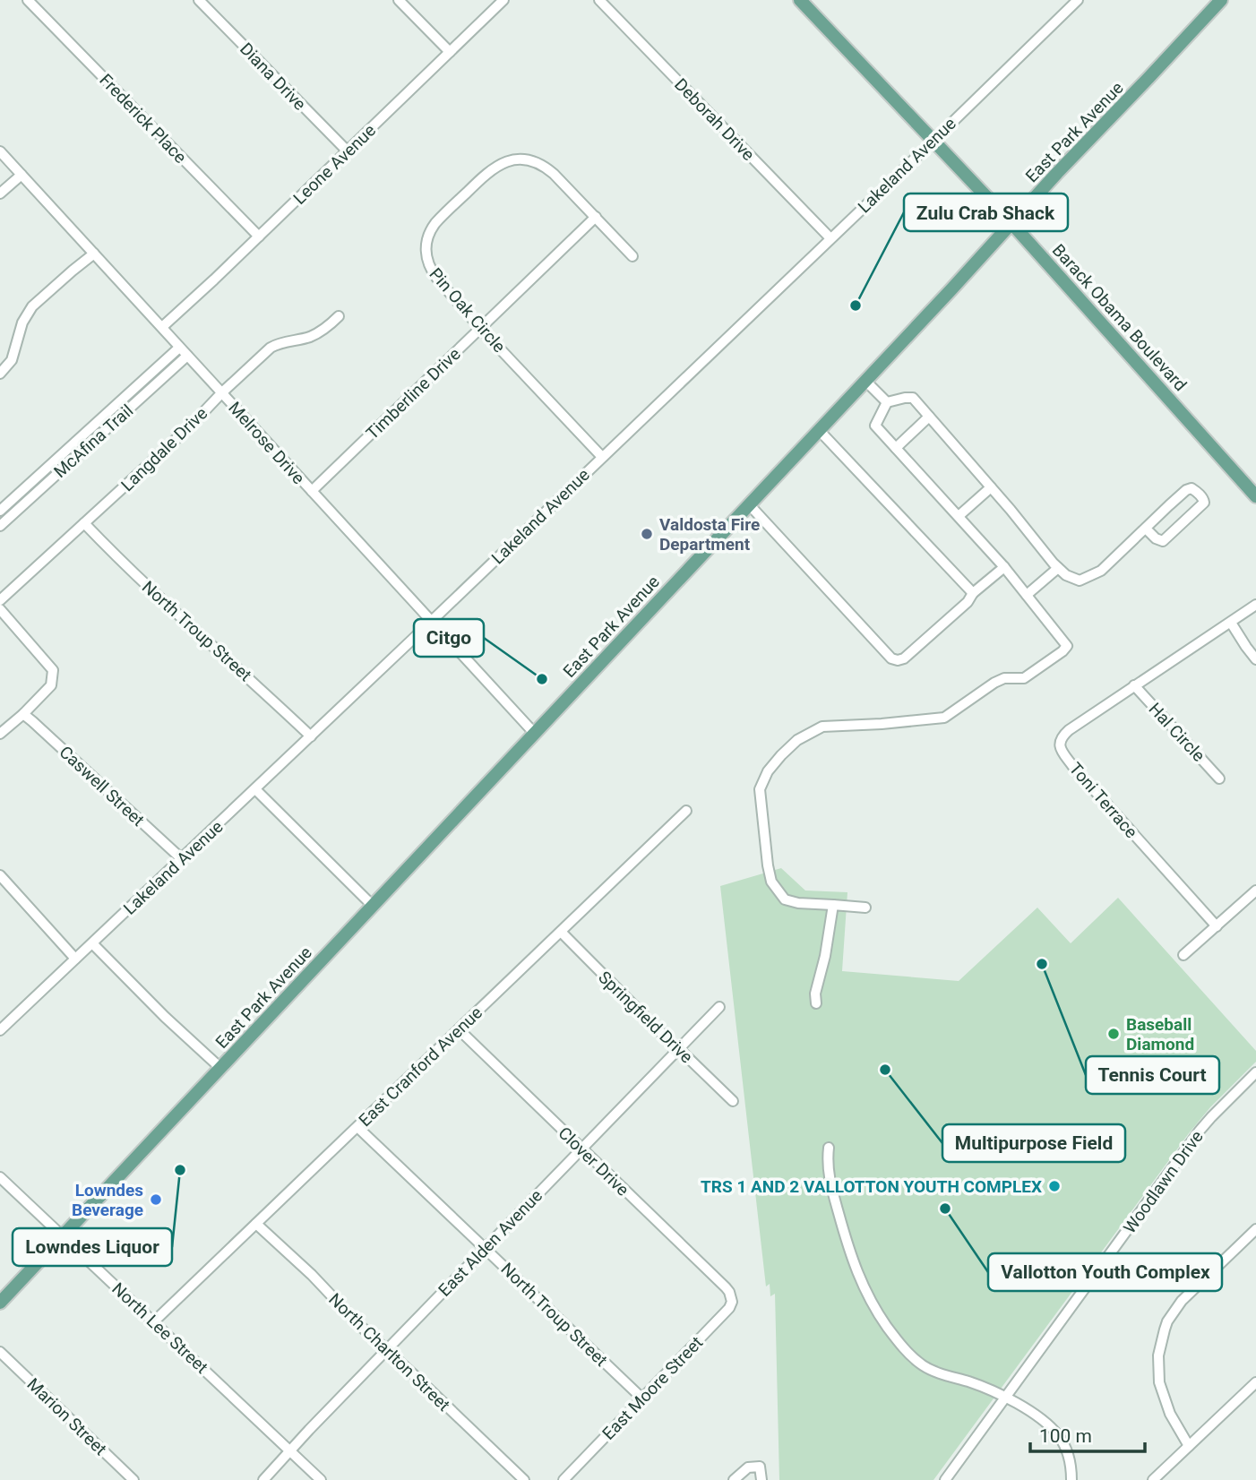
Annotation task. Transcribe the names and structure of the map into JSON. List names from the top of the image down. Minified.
{"streets":{"main road":["East Park Avenue","Barack Obama Boulevard"],"street":["Diana Drive","Frederick Place","Deborah Drive","Leone Avenue","Lakeland Avenue","Pin Oak Circle","Timberline Drive","McAfina Trail","Melrose Drive","Langdale Drive","North Troup Street","Hal Circle","Caswell Street","Toni Terrace","Springfield Drive","East Cranford Avenue","Clover Drive","Woodlawn Drive","East Alden Avenue","North Lee Street","North Charlton Street","East Moore Street","Marion Street"]},"crossings":[["Diana Drive","Leone Avenue"],["Frederick Place","Leone Avenue"],["Deborah Drive","Lakeland Avenue"],["East Park Avenue","Barack Obama Boulevard"],["East Park Avenue","Melrose Drive"],["East Park Avenue","North Lee Street"],["Leone Avenue","Melrose Drive"],["Lakeland Avenue","Pin Oak Circle"],["Lakeland Avenue","Barack Obama Boulevard"],["Lakeland Avenue","Melrose Drive"],["Lakeland Avenue","North Troup Street"],["Lakeland Avenue","Caswell Street"],["Pin Oak Circle","Timberline Drive"],["Timberline Drive","Melrose Drive"],["McAfina Trail","Melrose Drive"],["Melrose Drive","Langdale Drive"],["Langdale Drive","North Troup Street"],["North Troup Street","East Cranford Avenue"],["North Troup Street","East Alden Avenue"],["North Troup Street","East Moore Street"],["Hal Circle","Toni Terrace"],["Springfield Drive","East Cranford Avenue"],["Springfield Drive","East Alden Avenue"],["East Cranford Avenue","Clover Drive"],["East Cranford Avenue","North Lee Street"],["East Cranford Avenue","North Charlton Street"],["Clover Drive","East Alden Avenue"],["Clover Drive","East Moore Street"],["East Alden Avenue","North Lee Street"],["East Alden Avenue","North Charlton Street"]],"places":["Zulu Crab Shack","Valdosta Fire Department","Citgo","Tennis Court","Baseball Diamond","Multipurpose Field","Lowndes Liquor","TRS 1 AND 2 VALLOTTON YOUTH COMPLEX","Lowndes Beverage","Vallotton Youth Complex"],"scale_bar":"100 m"}
